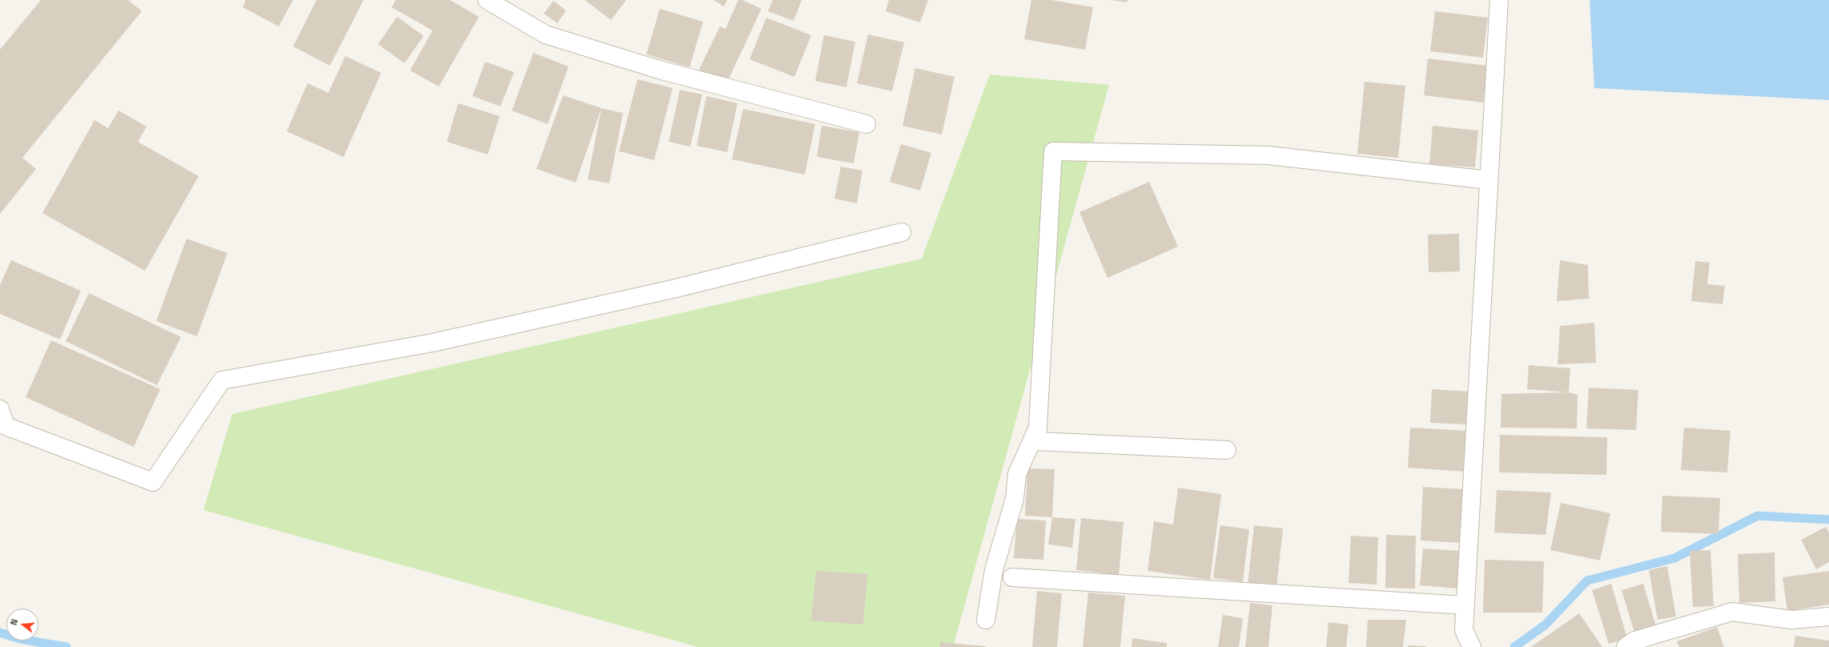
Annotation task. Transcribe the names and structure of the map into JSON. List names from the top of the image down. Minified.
{"north":"left"}
